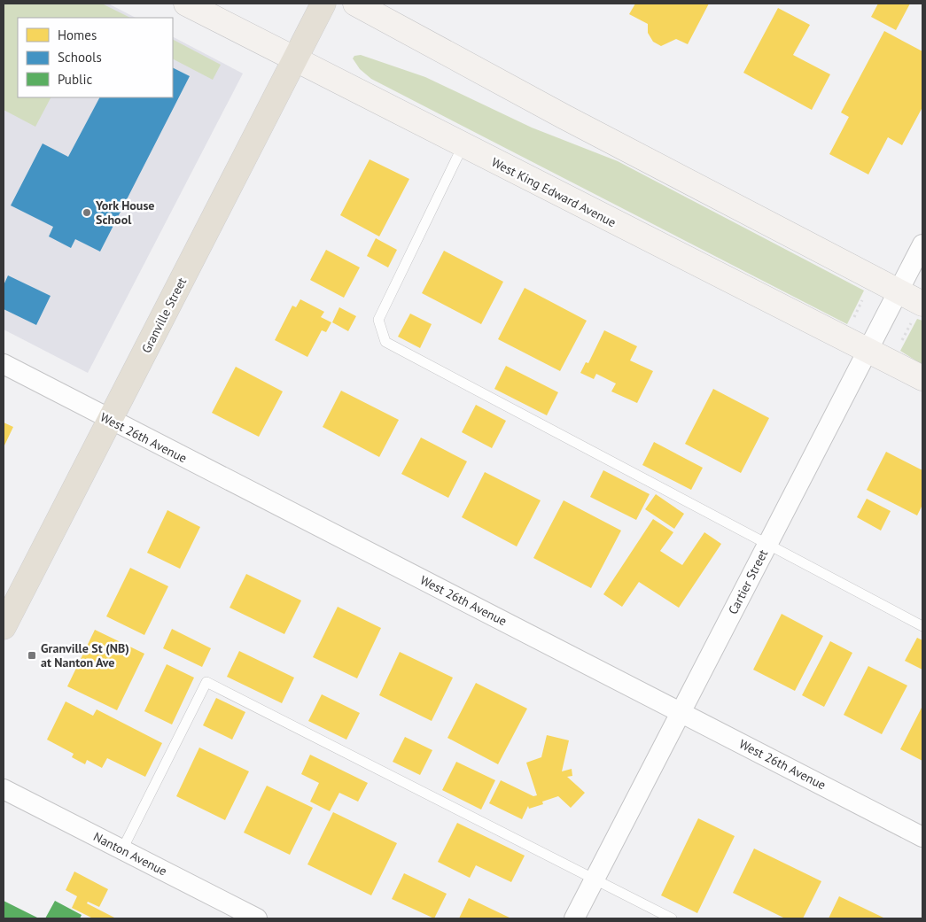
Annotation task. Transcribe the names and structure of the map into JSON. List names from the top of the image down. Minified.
{"streets":{"highway":["Granville Street"],"main road":["West King Edward Avenue"],"street":["West 26th Avenue","Cartier Street","Nanton Avenue"]},"crossings":[["West King Edward Avenue","Granville Street"],["West King Edward Avenue","Cartier Street"],["Granville Street","West 26th Avenue"],["West 26th Avenue","Cartier Street"]],"places":{"other":["York House School"],"transit":["Granville St (NB) at Nanton Ave"]},"legend":["Homes","Schools","Public"]}
